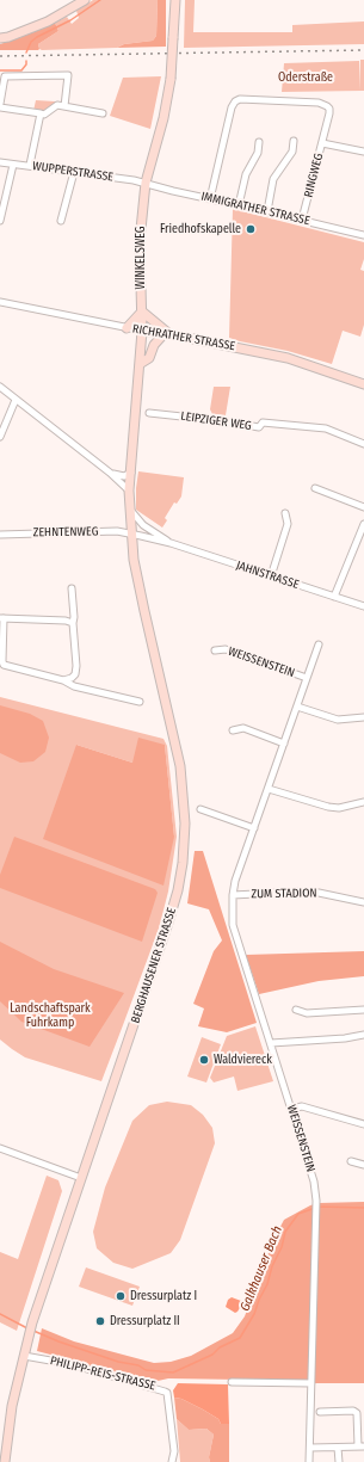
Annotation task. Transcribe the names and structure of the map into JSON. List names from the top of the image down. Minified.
{"streets":{"main road":["WINKELSWEG","RICHRATHER STRASSE","BERGHAUSENER STRASSE"],"street":["WUPPERSTRASSE","RINGWEG","IMMIGRATHER STRASSE","LEIPZIGER WEG","ZEHNTENWEG","JAHNSTRASSE","WEISSENSTEIN","ZUM STADION","PHILIPP-REIS-STRASSE"]},"crossings":[["WUPPERSTRASSE","IMMIGRATHER STRASSE"],["WUPPERSTRASSE","WINKELSWEG"],["RINGWEG","IMMIGRATHER STRASSE"],["IMMIGRATHER STRASSE","WINKELSWEG"],["WINKELSWEG","RICHRATHER STRASSE"],["WINKELSWEG","BERGHAUSENER STRASSE"],["ZEHNTENWEG","JAHNSTRASSE"],["ZEHNTENWEG","BERGHAUSENER STRASSE"],["JAHNSTRASSE","BERGHAUSENER STRASSE"],["WEISSENSTEIN","ZUM STADION"],["BERGHAUSENER STRASSE","PHILIPP-REIS-STRASSE"]],"water":["Galkhauser Bach"],"parks":["Oderstraße","Landschaftspark Fuhrkamp"],"places":["Friedhofskapelle","Waldviereck","Dressurplatz I","Dressurplatz II"]}
